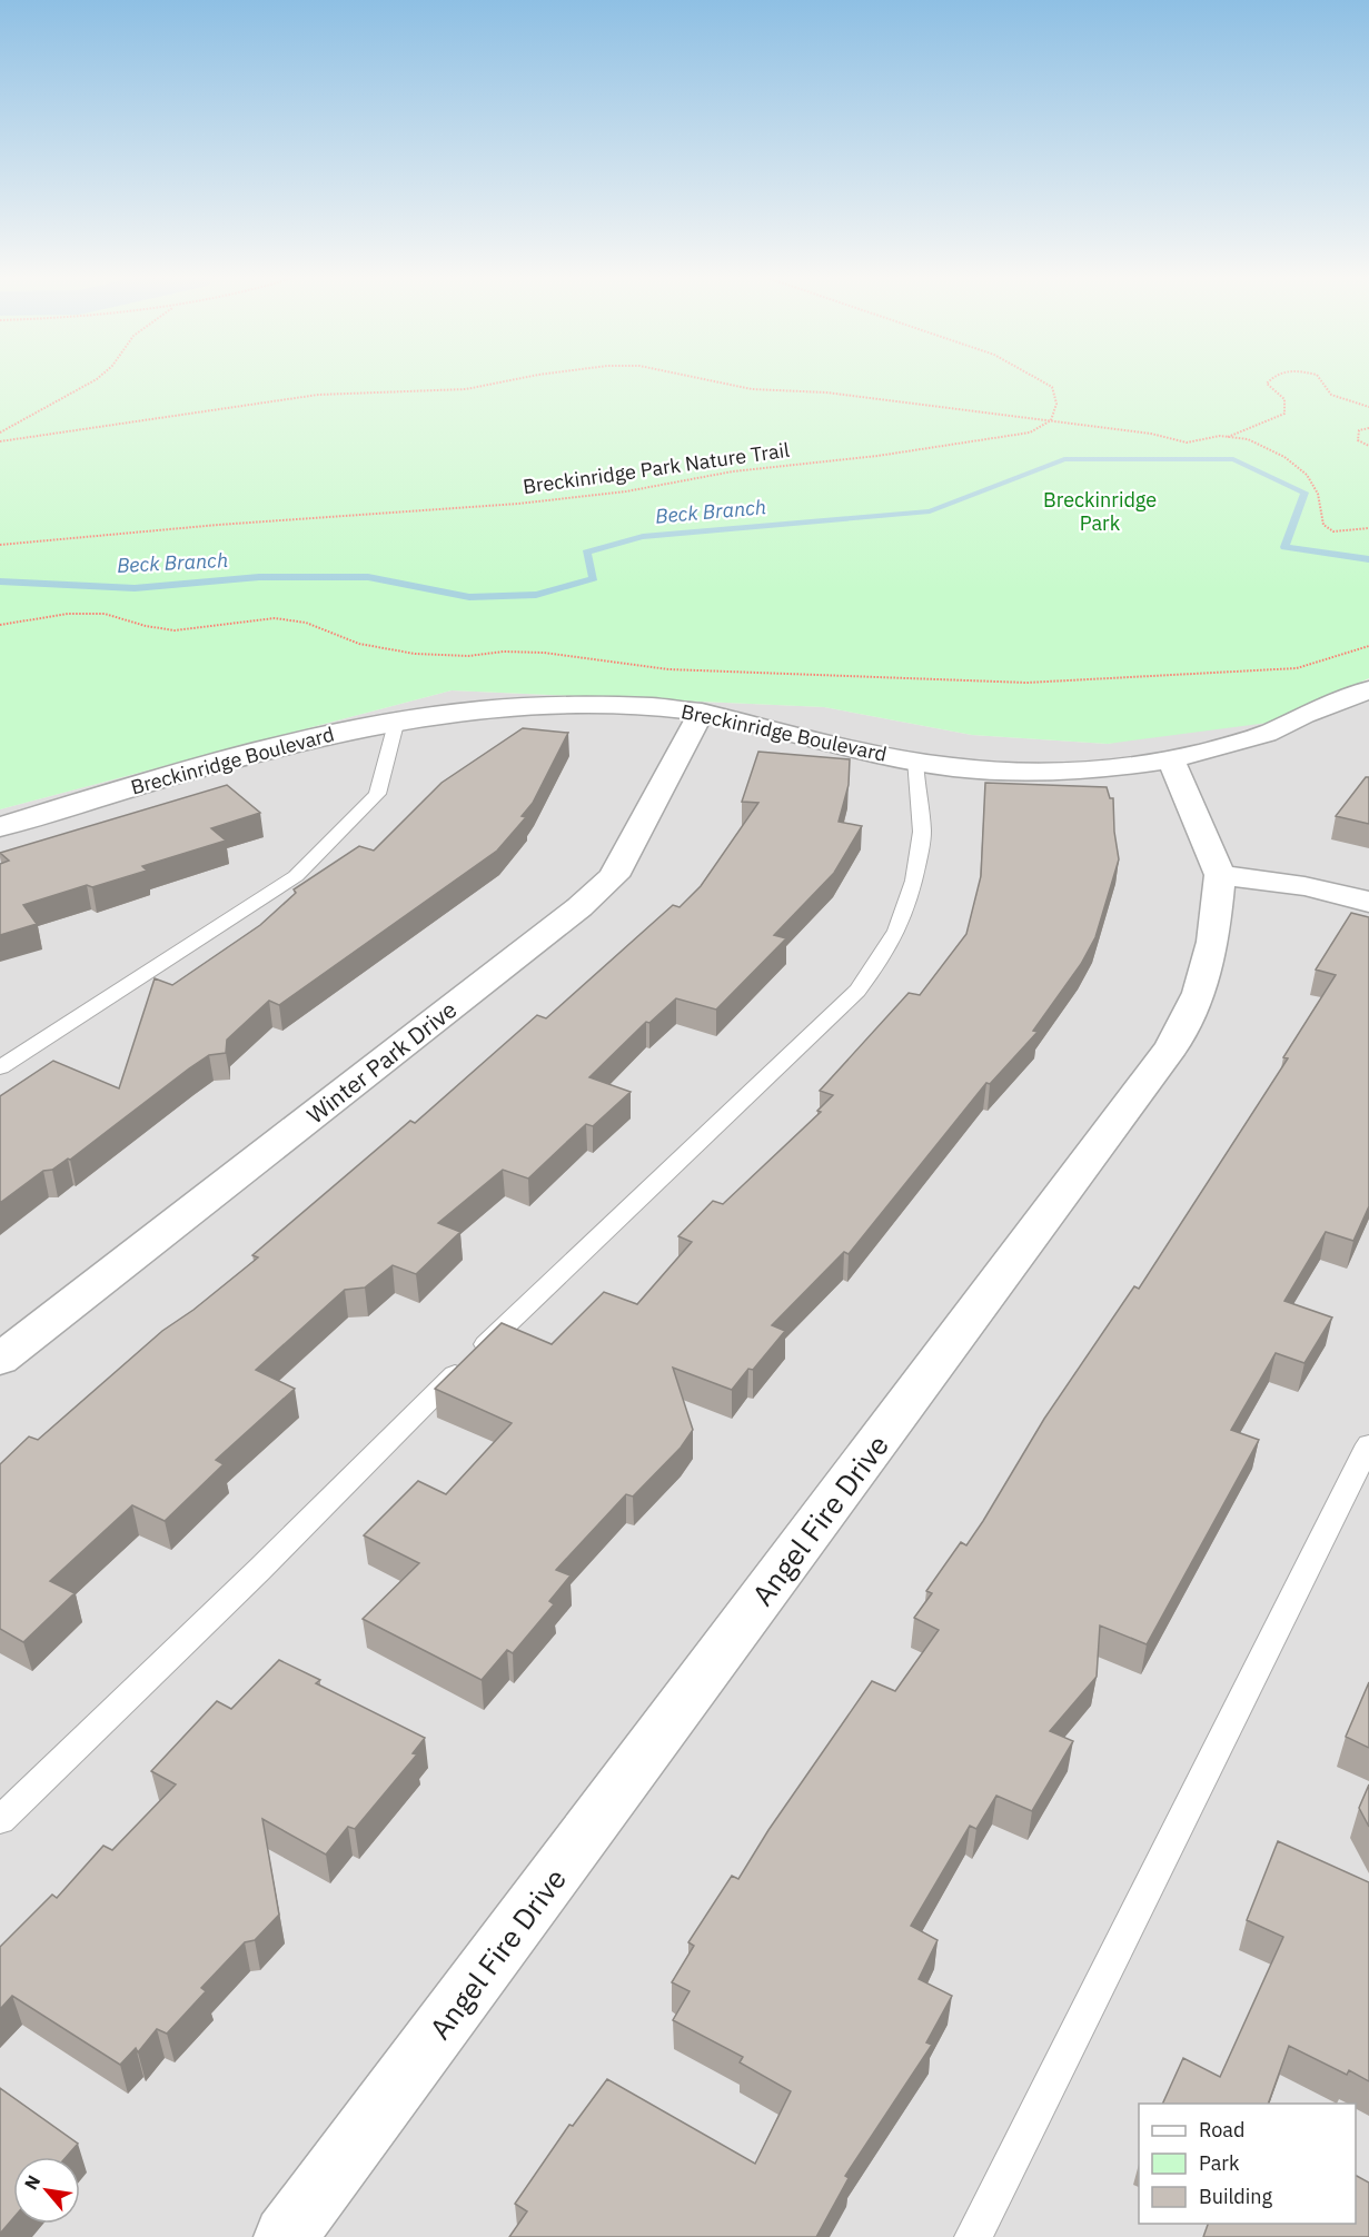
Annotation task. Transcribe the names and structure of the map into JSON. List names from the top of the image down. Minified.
{"streets":{"street":["Breckinridge Boulevard","Winter Park Drive","Angel Fire Drive"],"path":["Breckinridge Park Nature Trail"]},"crossings":[["Breckinridge Boulevard","Winter Park Drive"],["Breckinridge Boulevard","Angel Fire Drive"]],"water":["Beck Branch"],"parks":["Breckinridge Park"],"legend":["Road","Park","Building"],"north":"top left"}
